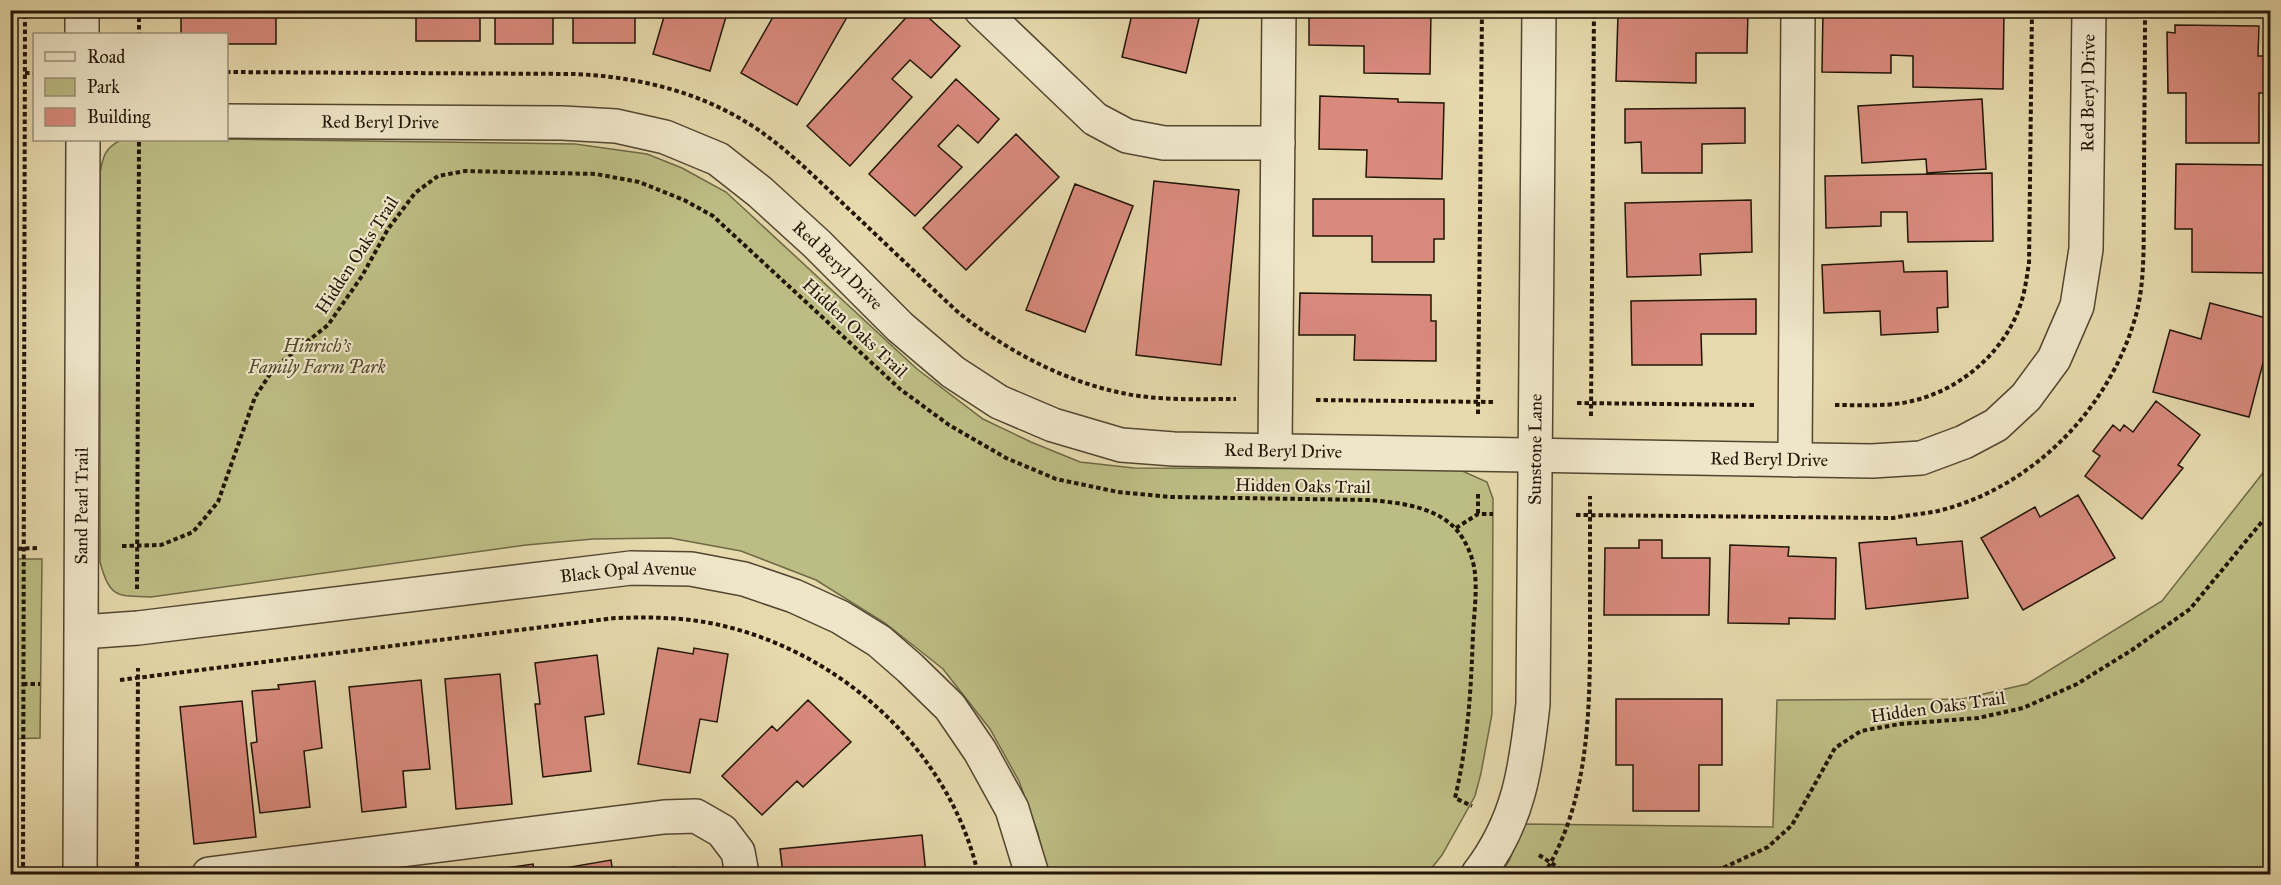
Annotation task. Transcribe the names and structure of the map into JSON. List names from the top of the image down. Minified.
{"streets":{"street":["Red Beryl Drive","Sunstone Lane","Sand Pearl Trail","Black Opal Avenue"],"path":["Hidden Oaks Trail"]},"crossings":[["Red Beryl Drive","Sunstone Lane"],["Hidden Oaks Trail","Sunstone Lane"],["Hidden Oaks Trail","Sand Pearl Trail"],["Sand Pearl Trail","Black Opal Avenue"]],"parks":["Hinrich's Family Farm Park"],"legend":["Road","Park","Building"]}
